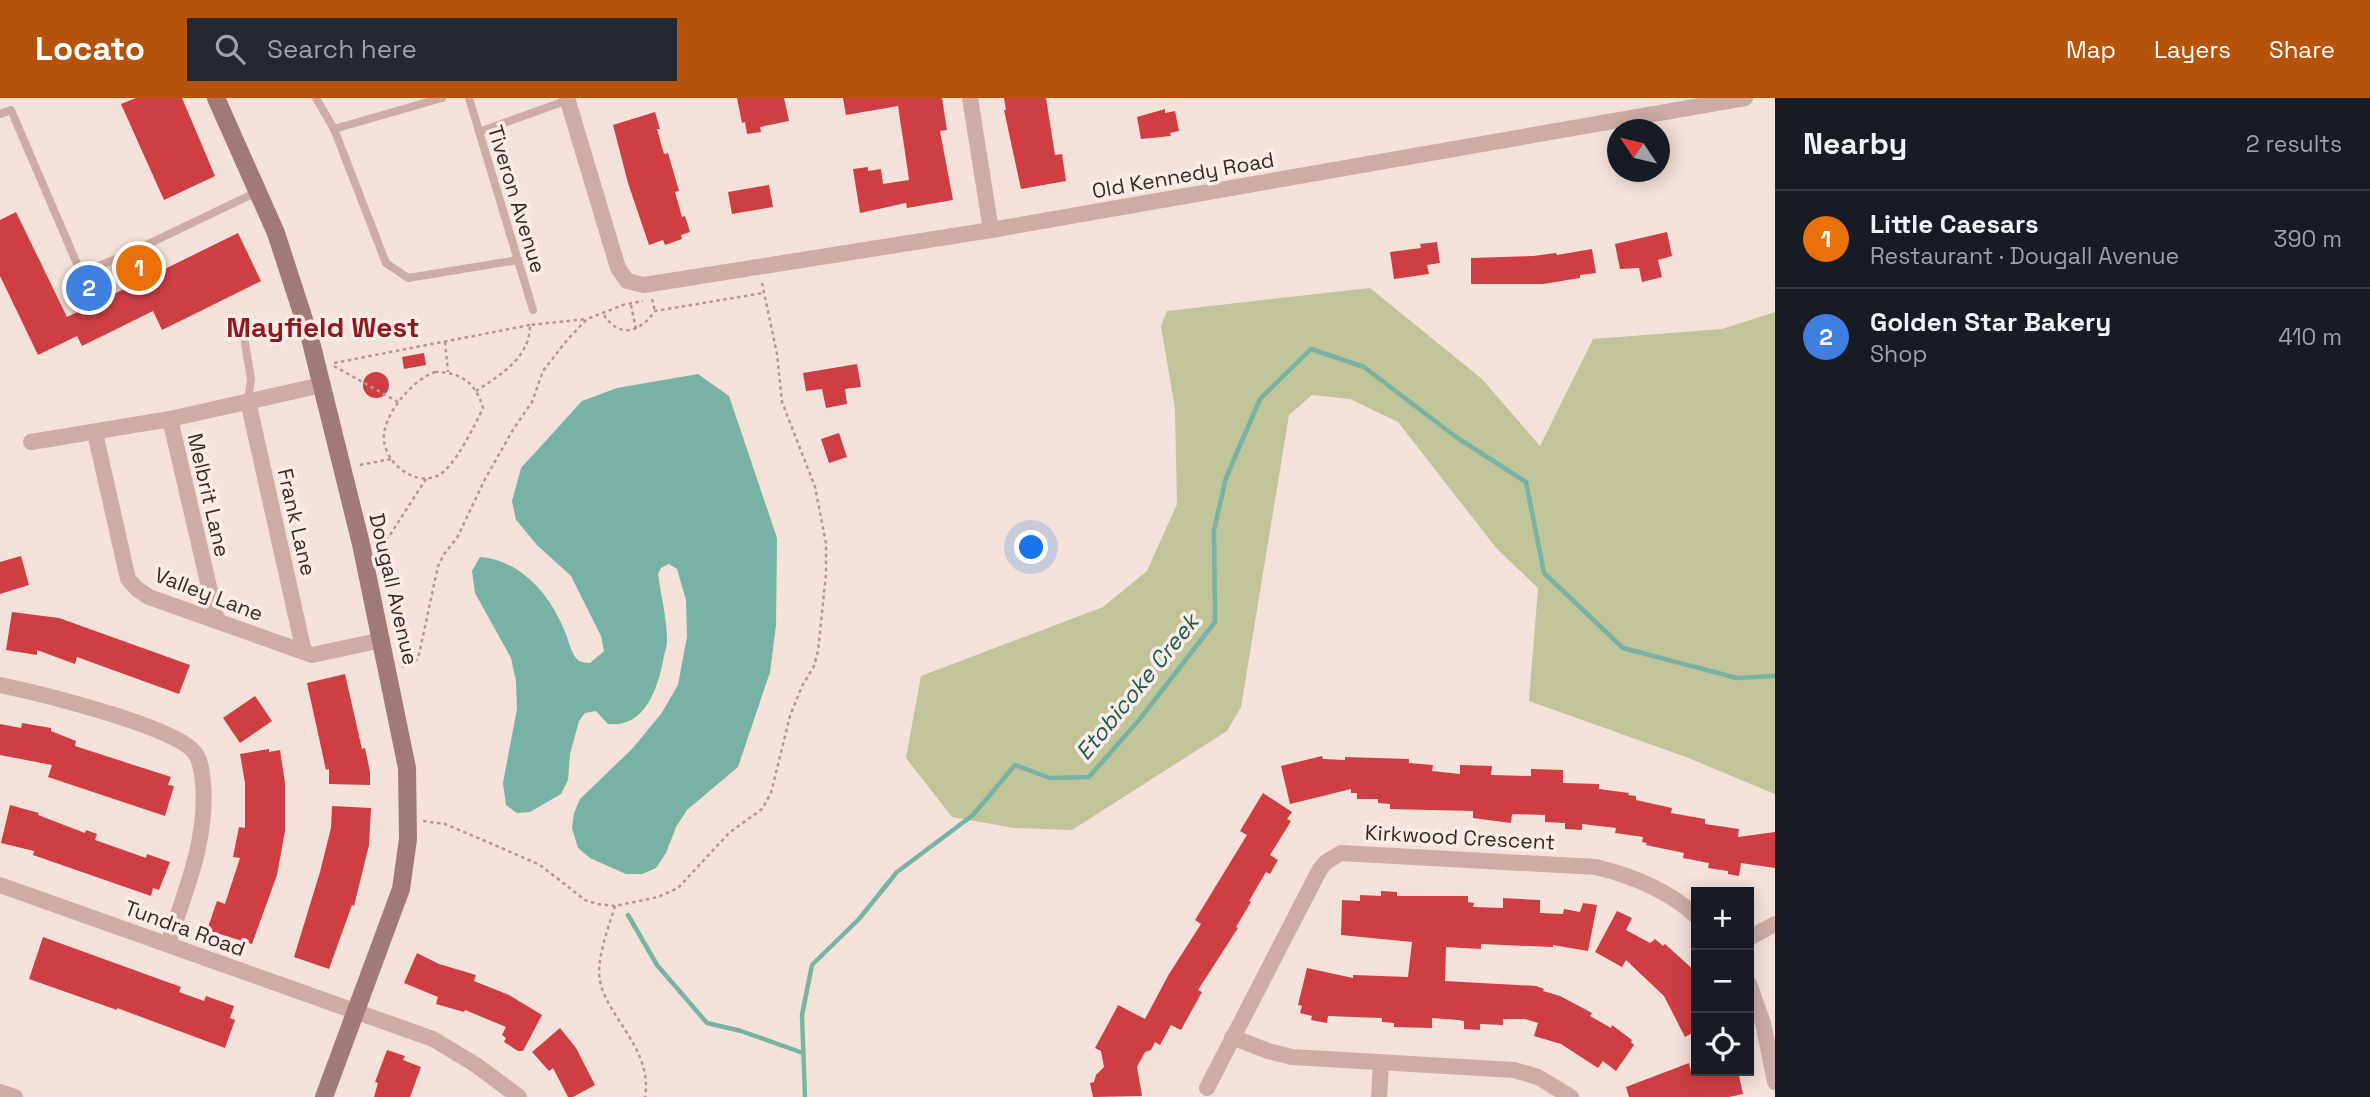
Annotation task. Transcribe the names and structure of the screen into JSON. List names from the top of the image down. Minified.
{"streets":{"street":["Old Kennedy Road","Melbrit Lane","Frank Lane","Dougall Avenue","Valley Lane","Kirkwood Crescent","Tundra Road"],"lane":["Tiveron Avenue"]},"crossings":[["Melbrit Lane","Valley Lane"],["Frank Lane","Valley Lane"],["Dougall Avenue","Valley Lane"],["Dougall Avenue","Tundra Road"]],"districts":["Mayfield West"],"water":["Etobicoke Creek"],"north":"top left","page":{"header":"Locato","search":"Search here","nav":["Map","Layers","Share"],"heading":["Nearby","2 results"],"list":[{"mark":"1","name":"Little Caesars","note":"Restaurant · Dougall Avenue","value":"390 m"},{"mark":"2","name":"Golden Star Bakery","note":"Shop","value":"410 m"}],"pins":["1","2"],"map_buttons":["+","−"]}}
